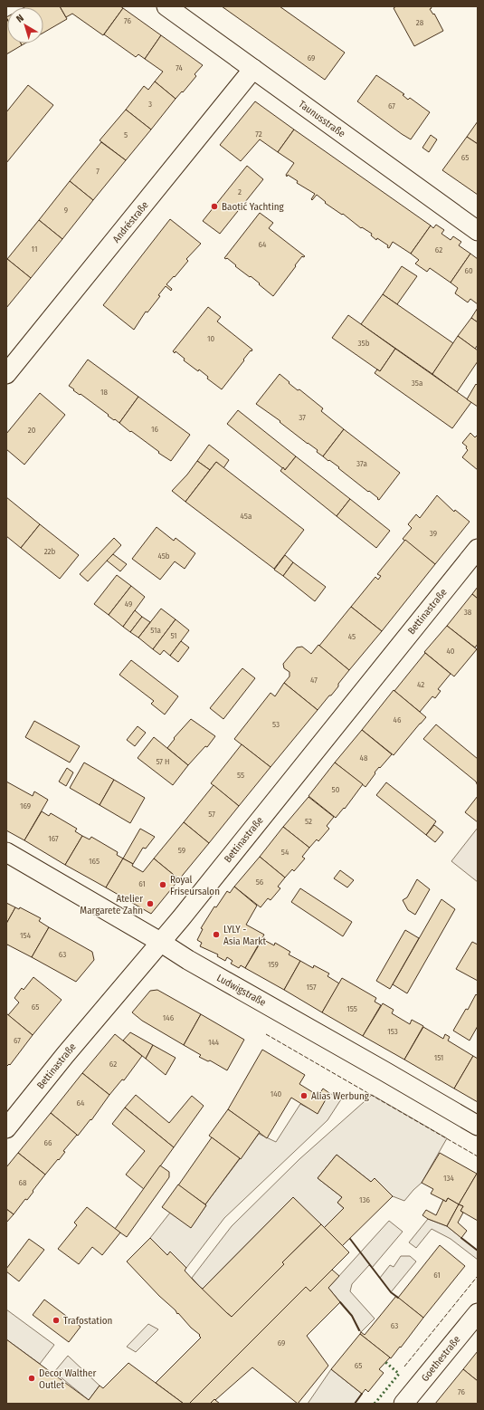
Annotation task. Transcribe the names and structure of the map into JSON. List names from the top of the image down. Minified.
{"streets":{"street":["Taunusstraße","Andréstraße","Bettinastraße","Ludwigstraße","Goethestraße"]},"crossings":[["Taunusstraße","Andréstraße"],["Bettinastraße","Ludwigstraße"]],"places":["Baotić Yachting","Royal Friseursalon","Atelier Margarete Zahn","LYLY - Asia Markt","Alias Werbung","Trafostation","Decor Walther Outlet"],"house_numbers":["76","28","69","74","3","67","72","5","65","7","2","9","64","11","62","60","10","35b","35a","18","37","16","20","37a","45a","39","22b","45b","49","38","51a","51","45","40","47","42","46","53","48","57 H","55","50","169","57","52","167","59","54","165","56","61","154","63","159","157","65","155","146","153","67","144","151","62","140","64","66","134","68","136","61","63","69","65","76"],"north":"top left"}
